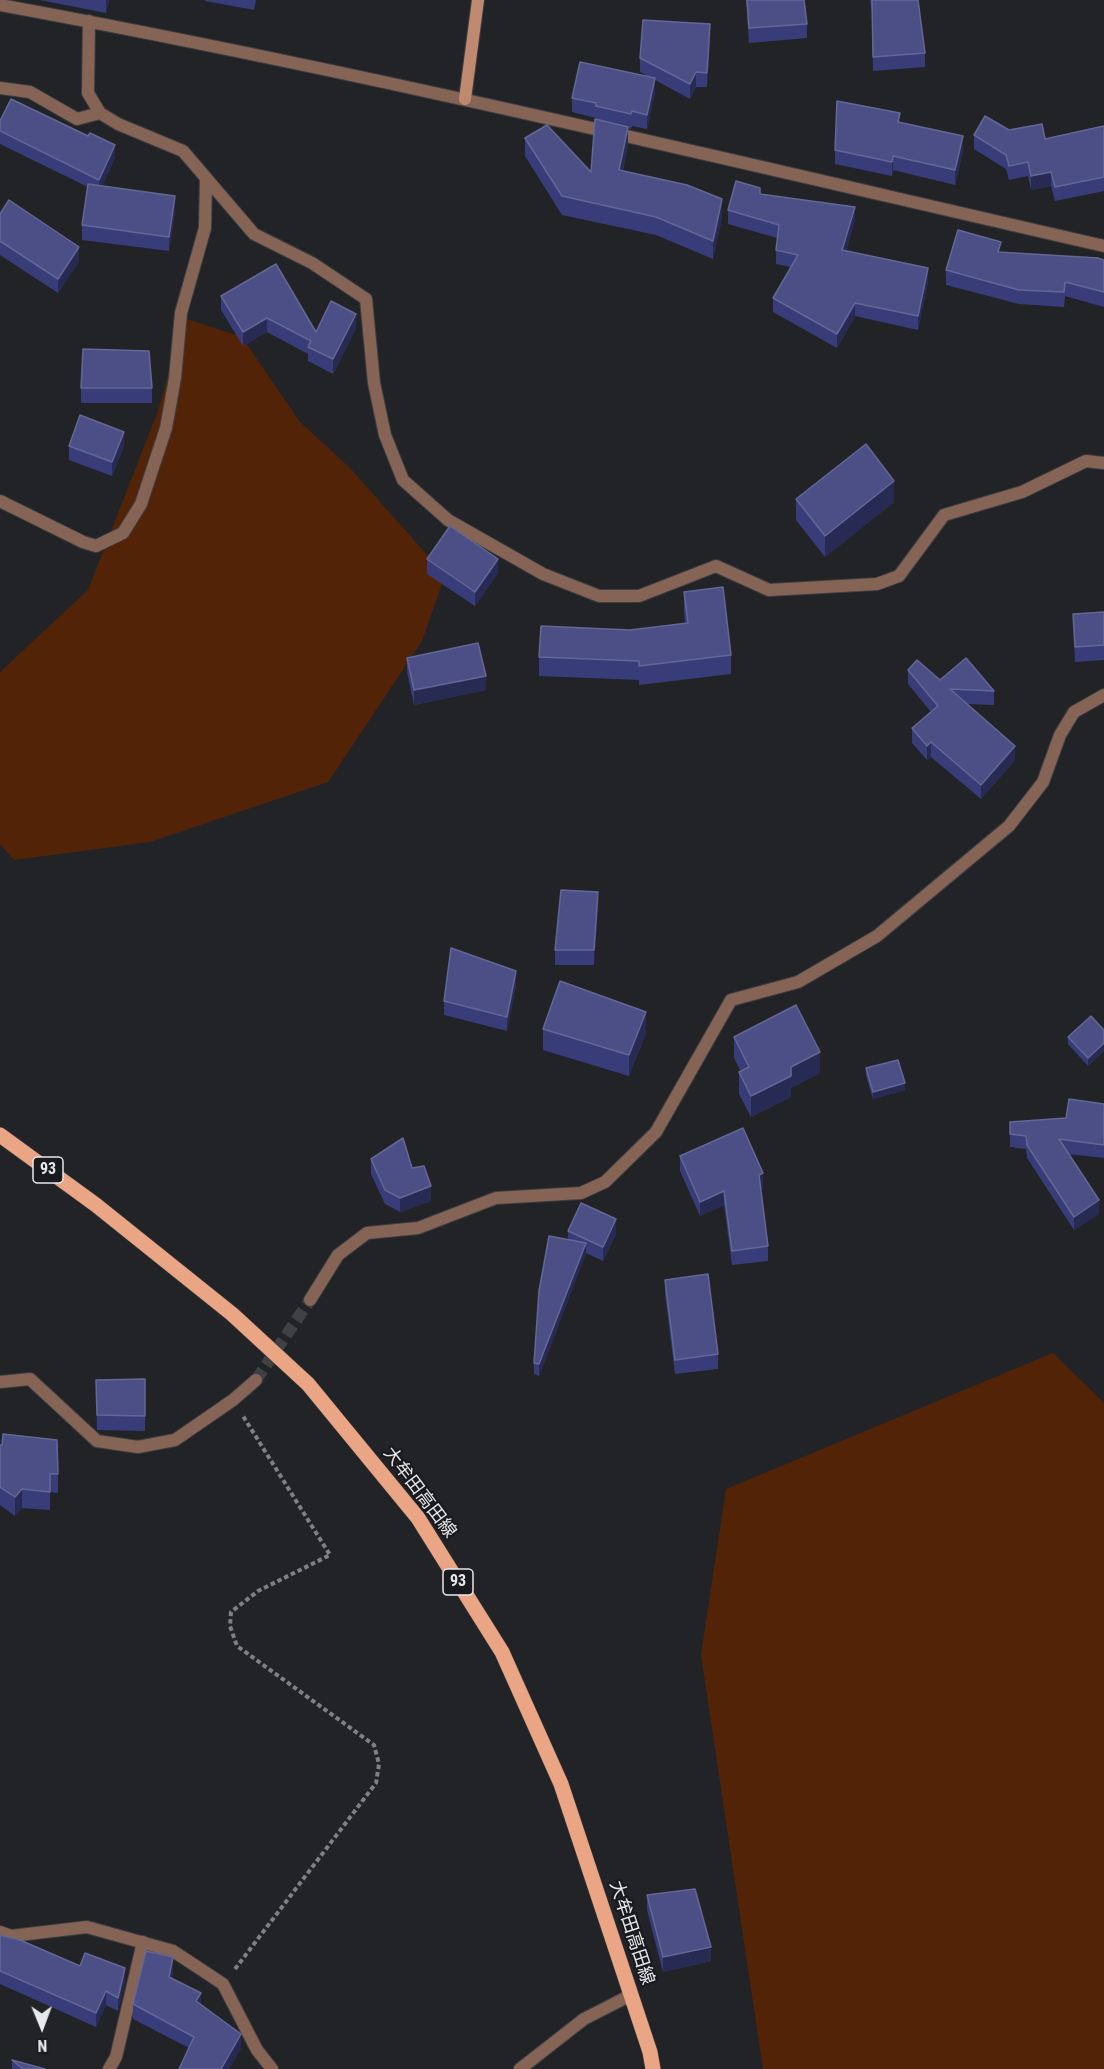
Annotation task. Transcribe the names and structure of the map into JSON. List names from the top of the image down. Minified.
{"streets":{"main road":["93","大牟田高田線"]},"north":"bottom"}
